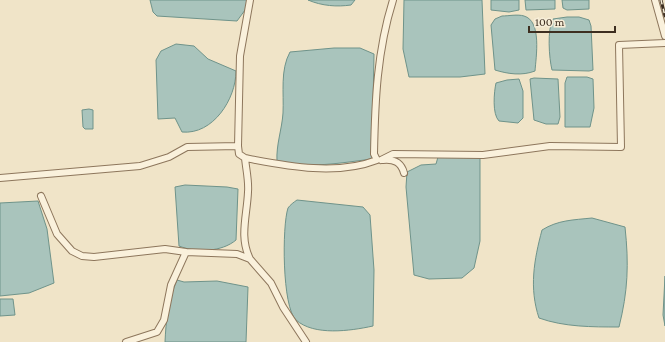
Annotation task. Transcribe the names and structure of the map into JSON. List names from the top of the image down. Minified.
{"scale_bar":"100 m"}
